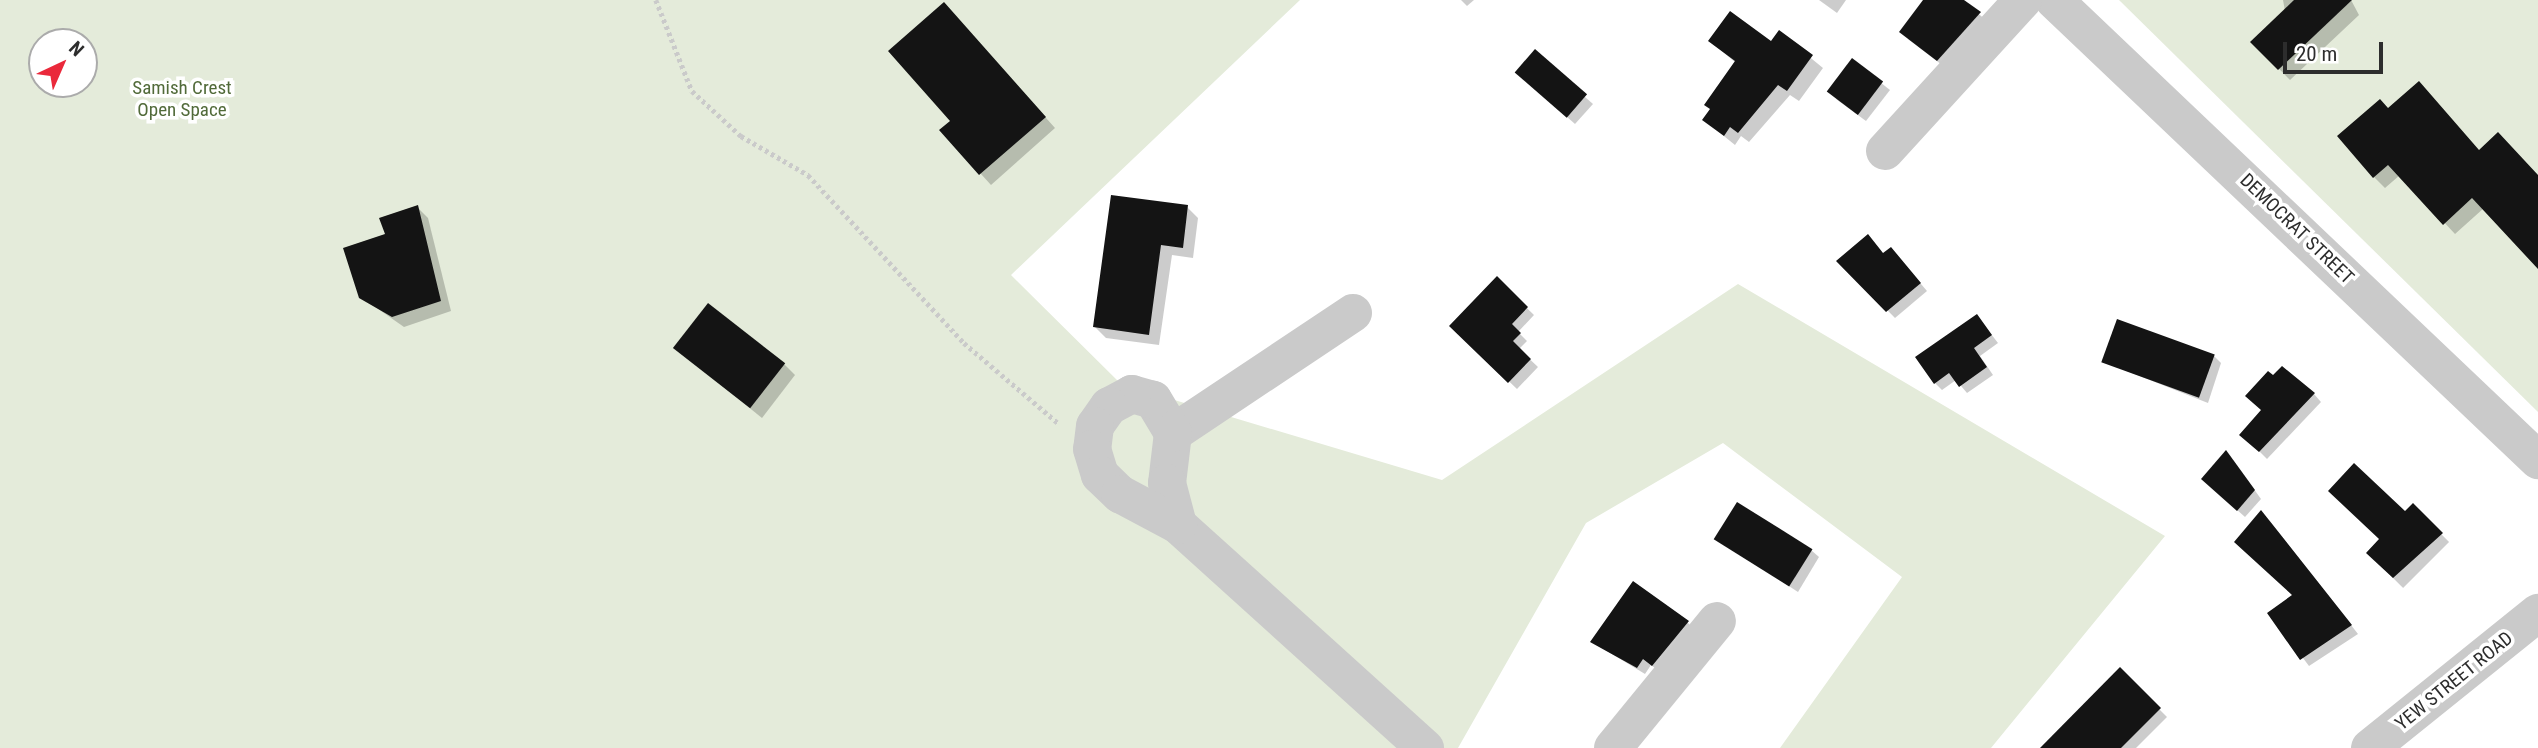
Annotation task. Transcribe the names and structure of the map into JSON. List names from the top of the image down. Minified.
{"streets":{"street":["DEMOCRAT STREET","YEW STREET ROAD"]},"parks":["Samish Crest Open Space"],"scale_bar":"20 m","north":"top right"}
